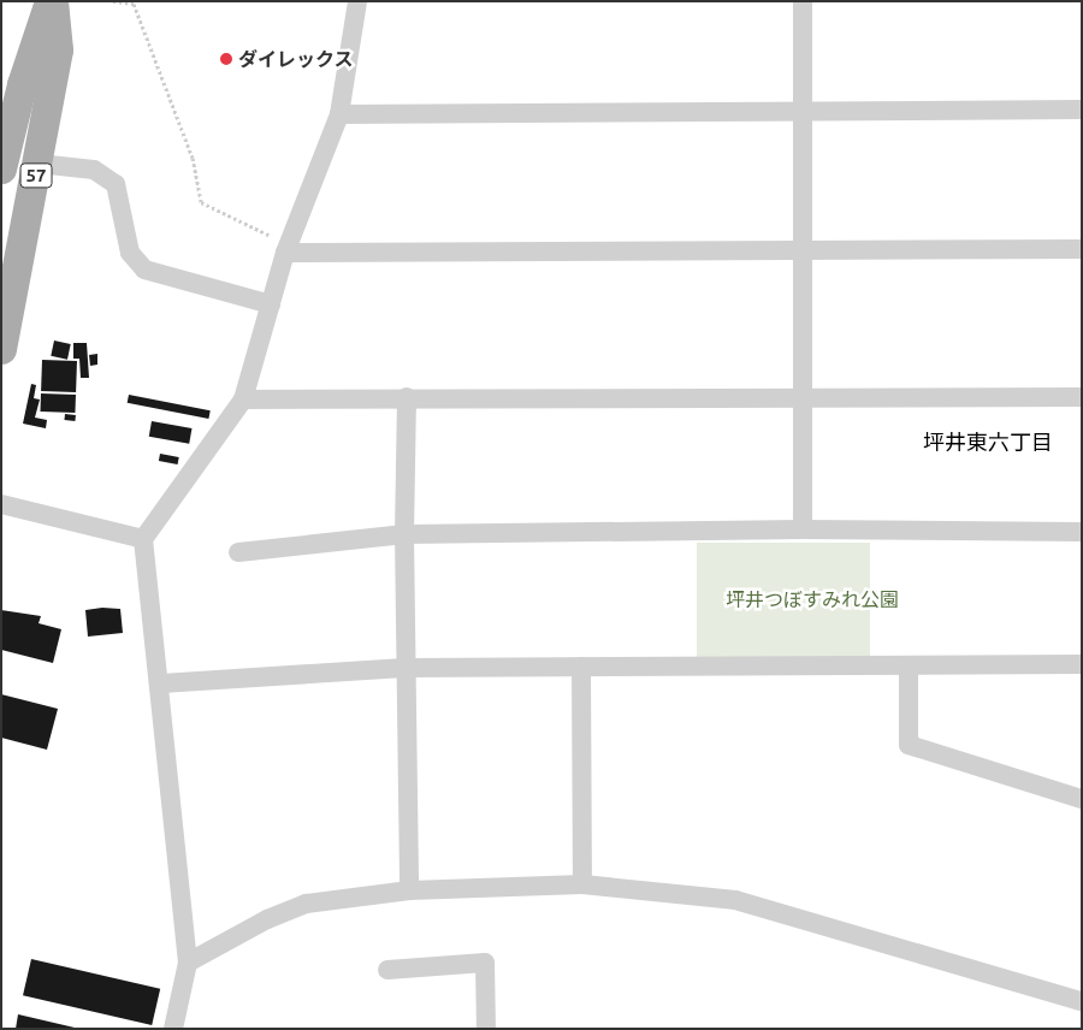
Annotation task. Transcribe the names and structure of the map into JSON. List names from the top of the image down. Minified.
{"streets":{"main road":["57"]},"districts":["坪井東六丁目"],"parks":["坪井つぼすみれ公園"],"places":["ダイレックス"]}
